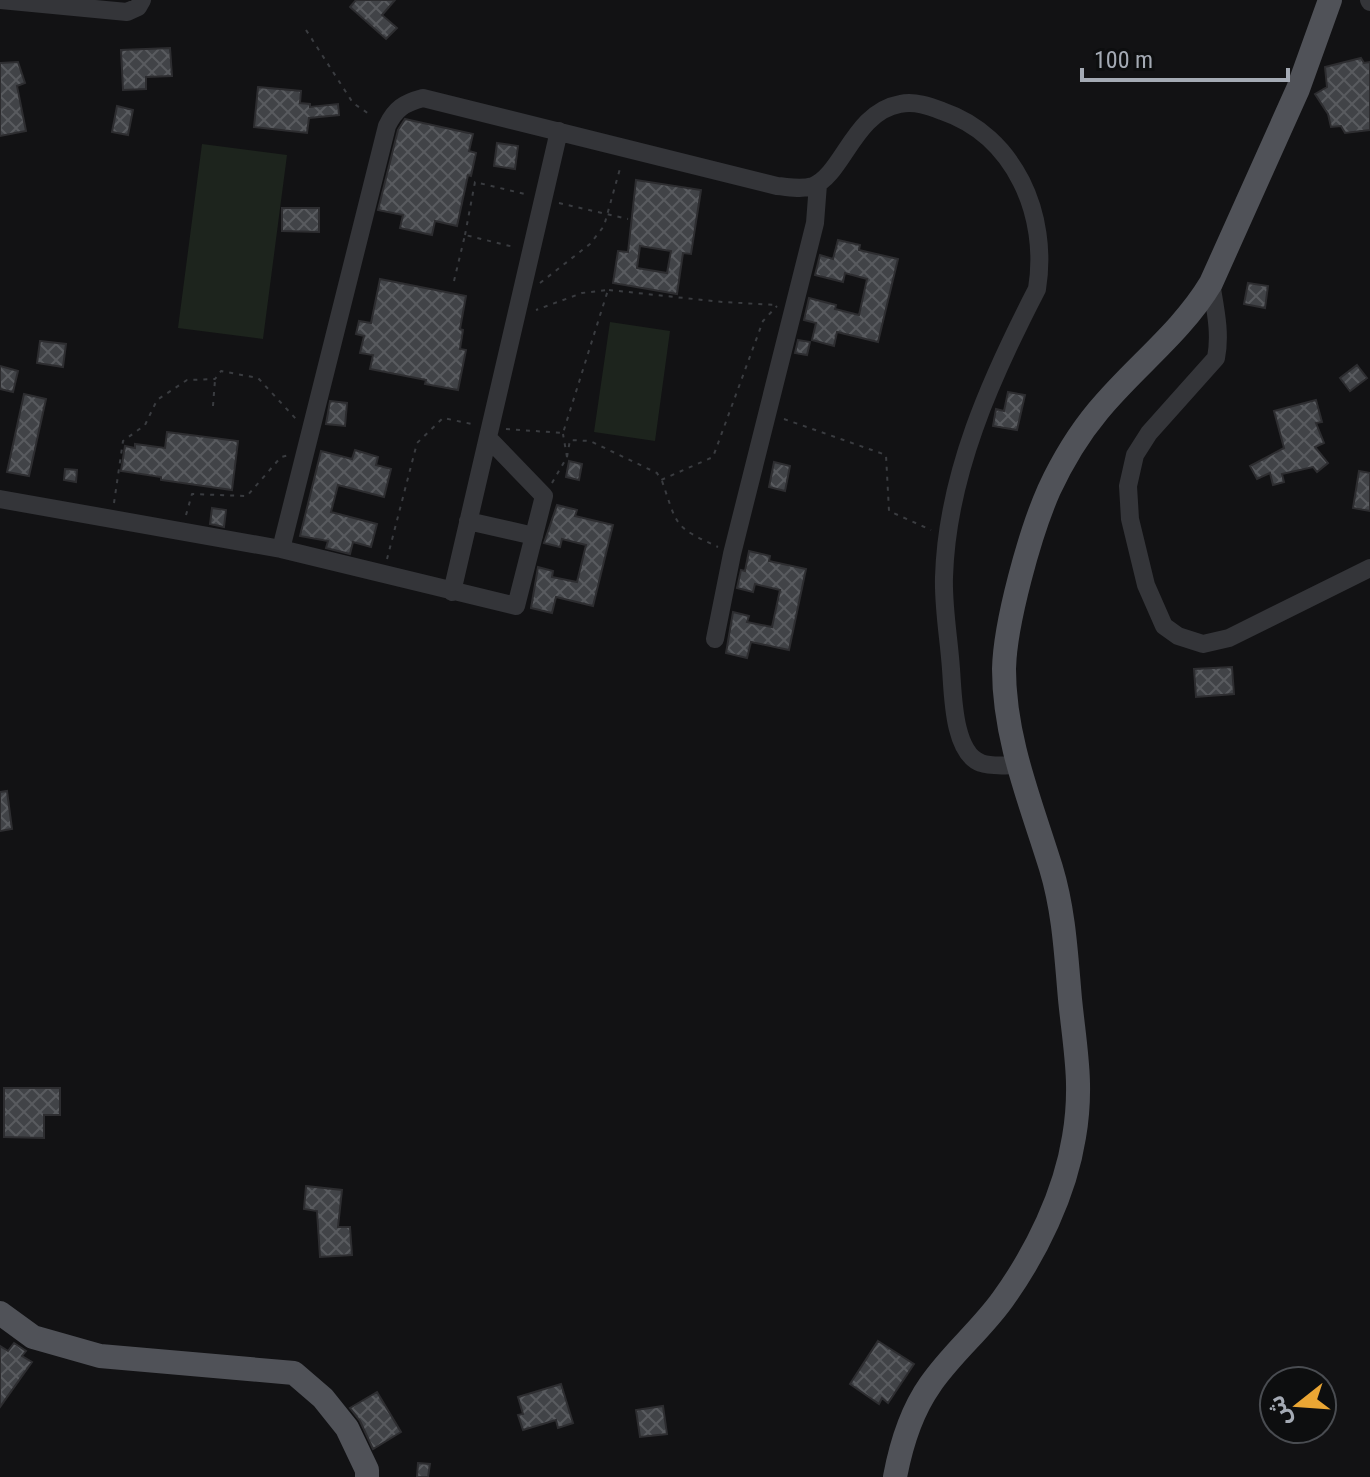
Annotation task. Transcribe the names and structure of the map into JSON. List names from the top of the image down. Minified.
{"scale_bar":"100 m","north":"left"}
